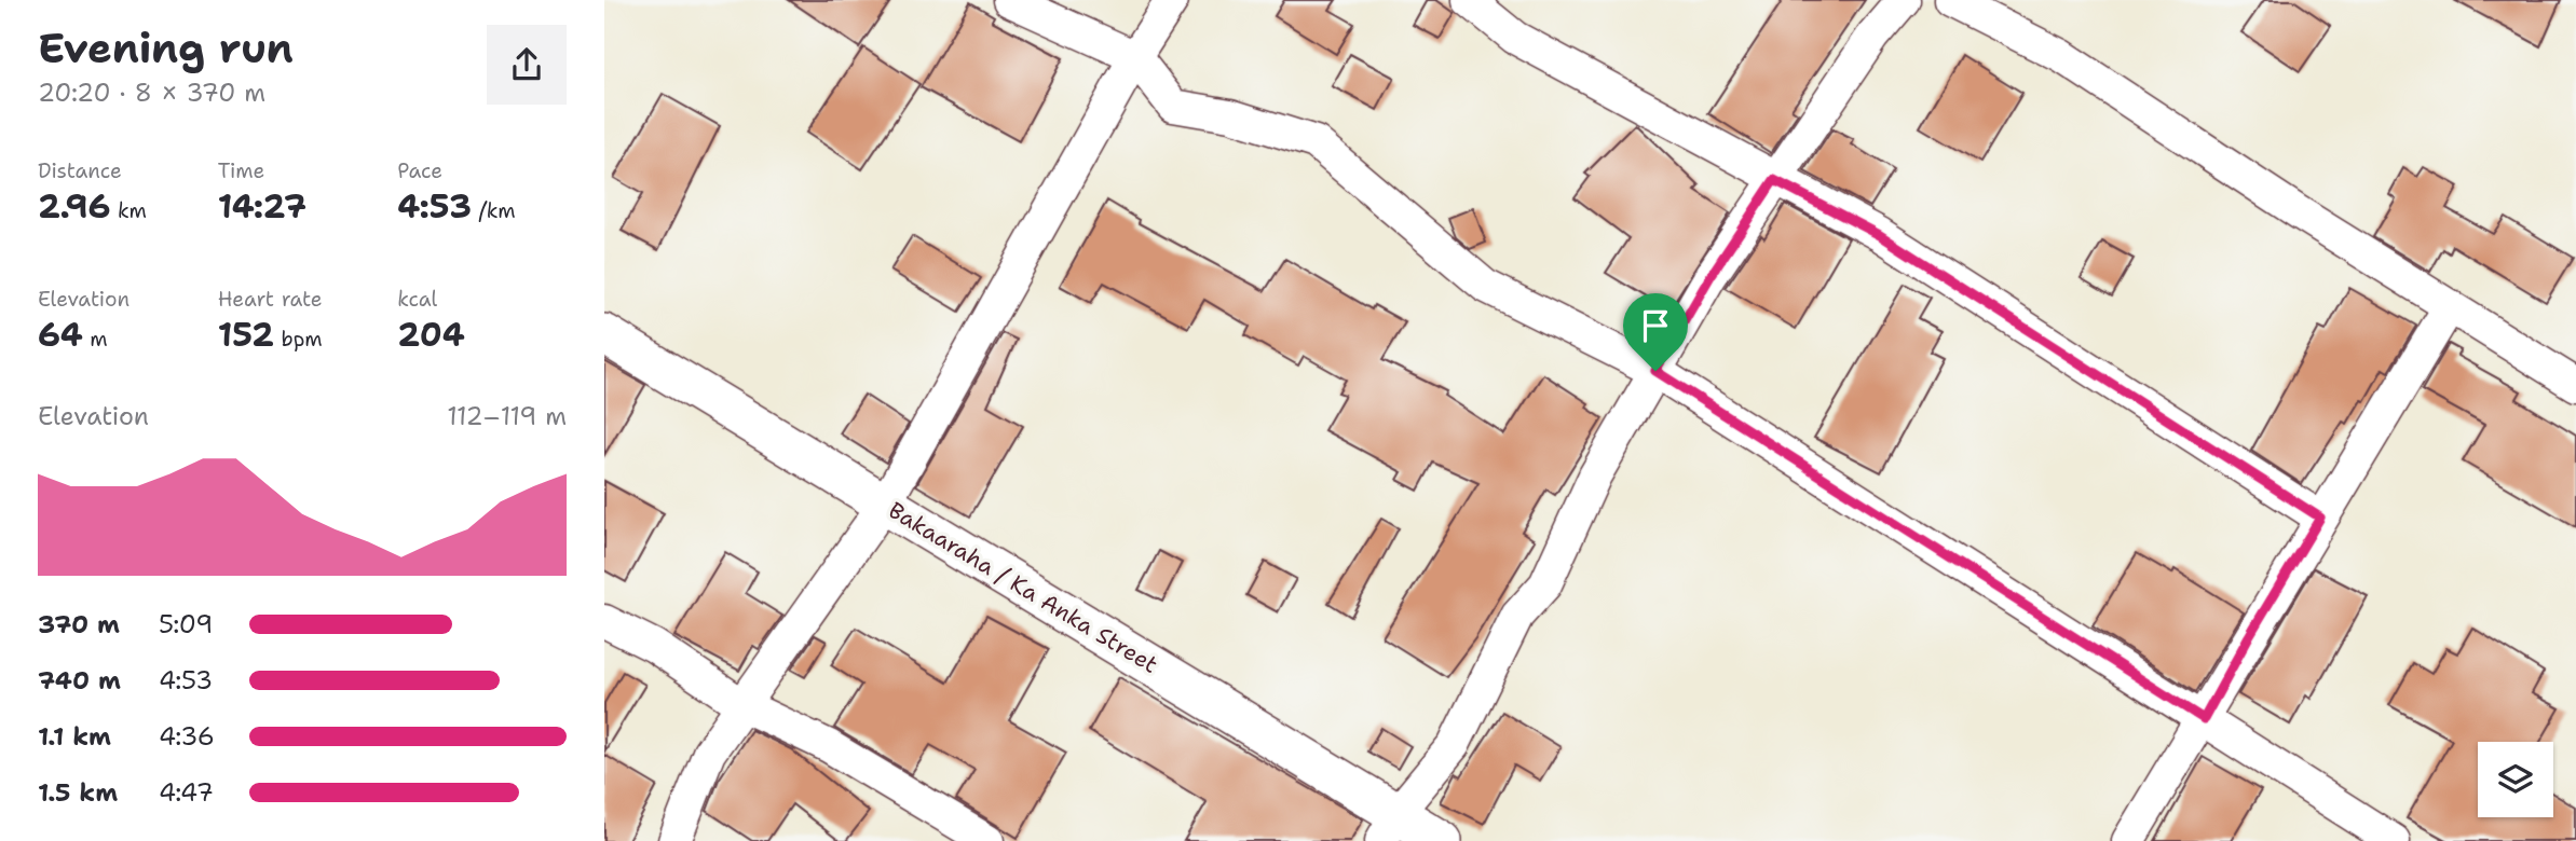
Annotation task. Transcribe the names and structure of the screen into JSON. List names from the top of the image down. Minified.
{"streets":{"street":["Bakaaraha / Ka Anka Street"]},"page":{"heading":["Evening run","20:20 · 8 × 370 m"],"stats":[["Distance","2.96 km"],["Time","14:27"],["Pace","4:53 /km"],["Elevation","64 m"],["Heart rate","152 bpm"],["kcal","204"]],"chart":["Elevation","112–119 m"],"list":[{"name":"370 m","note":"5:09"},{"name":"740 m","note":"4:53"},{"name":"1.1 km","note":"4:36"},{"name":"1.5 km","note":"4:47"}]}}
